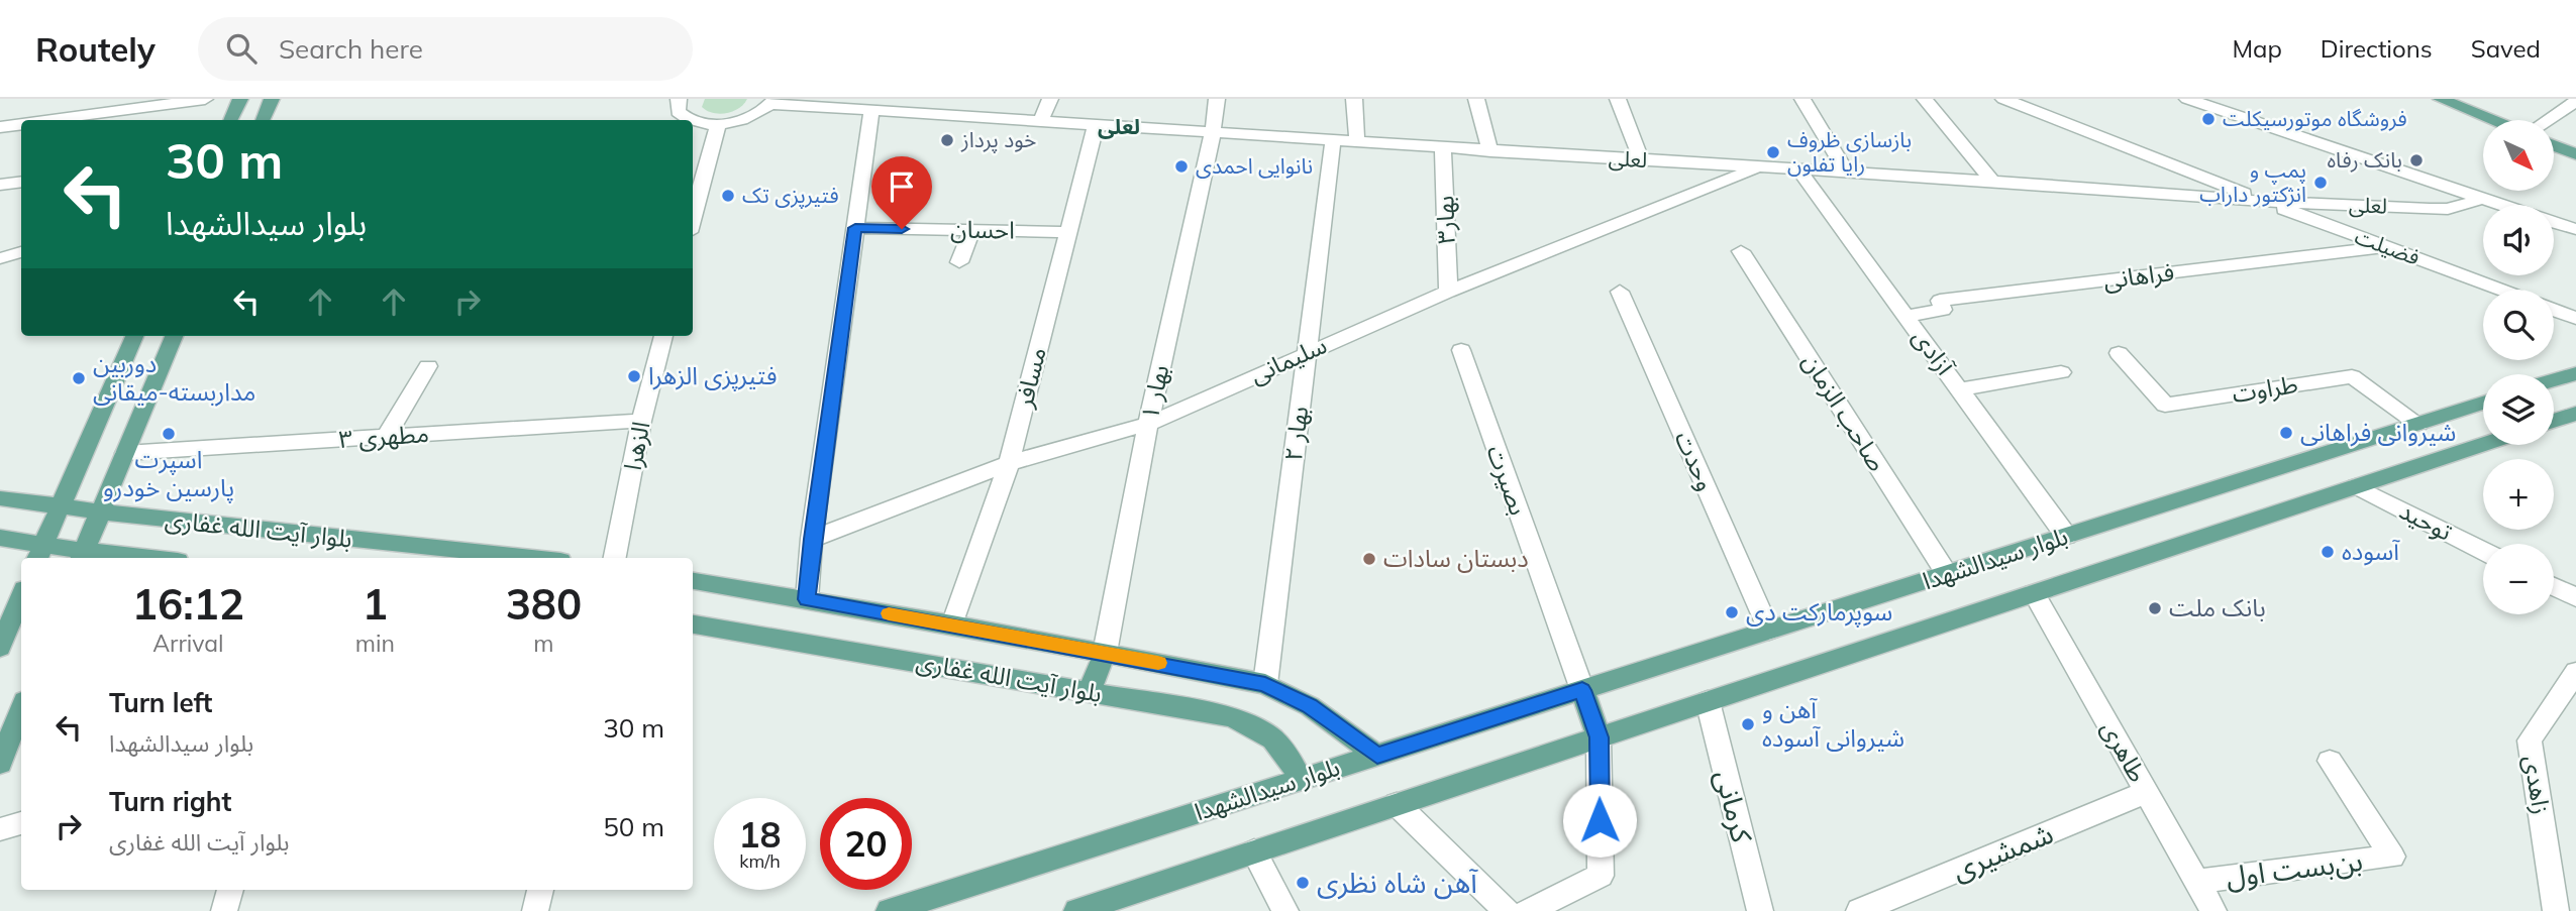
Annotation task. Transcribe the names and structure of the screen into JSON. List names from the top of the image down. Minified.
{"streets":{"main road":["بلوار آیت الله غفاری","بلوار سیدالشهدا"],"street":["لعلی","بهار۳","احسان","فضیلت","فراهانی","آزادی","سلیمانی","مسافر","طراوت","بهار ۱","صاحب الزمان","بهار ۲","مطهری ۳","الزهرا","وحدت","بصیرت","توحید","طاهری","زاهدی","کرمانی","شمشیری","بن‌بست اول"]},"crossings":[["لعلی","بهار۳"],["لعلی","فضیلت"],["لعلی","آزادی"],["لعلی","سلیمانی"],["لعلی","مسافر"],["لعلی","بهار ۱"],["لعلی","بهار ۲"],["بهار۳","سلیمانی"],["احسان","مسافر"],["فضیلت","فراهانی"],["فراهانی","آزادی"],["آزادی","بلوار سیدالشهدا"],["سلیمانی","مسافر"],["سلیمانی","بهار ۱"],["سلیمانی","بهار ۲"],["مسافر","بلوار آیت الله غفاری"],["طراوت","بلوار سیدالشهدا"],["بهار ۱","بلوار آیت الله غفاری"],["صاحب الزمان","بلوار سیدالشهدا"],["بهار ۲","بلوار آیت الله غفاری"],["مطهری ۳","الزهرا"],["وحدت","بلوار سیدالشهدا"],["بصیرت","بلوار سیدالشهدا"],["توحید","بلوار سیدالشهدا"],["بلوار آیت الله غفاری","بلوار سیدالشهدا"],["بلوار سیدالشهدا","طاهری"],["بلوار سیدالشهدا","کرمانی"],["طاهری","شمشیری"],["طاهری","بن‌بست اول"]],"districts":["لعلی"],"places":["فروشگاه موتورسیکلت","خود پرداز","بازسازی ظروف رایا تفلون","بانک رفاه","نانوایی احمدی","پمپ و انژکتور داراب","فتیرپزی تک","فتیرپزی الزهرا","دوربین مداربسته-میقانی","شیروانی فراهانی","اسپرت پارسین خودرو","آسوده","دبستان سادات","بانک ملت","سوپرمارکت دی","آهن و شیروانی آسوده","آهن شاه نظری"],"north":"bottom right","page":{"header":"Routely","search":"Search here","nav":["Map","Directions","Saved"],"map_buttons":["+","−"],"turn":["30 m","بلوار سیدالشهدا"],"eta":["16:12","Arrival","1","min","380","m"],"list":[{"name":"Turn left","note":"بلوار سیدالشهدا","value":"30 m"},{"name":"Turn right","note":"بلوار آیت الله غفاری","value":"50 m"}],"speed":"18 km/h","limit":"20"}}
